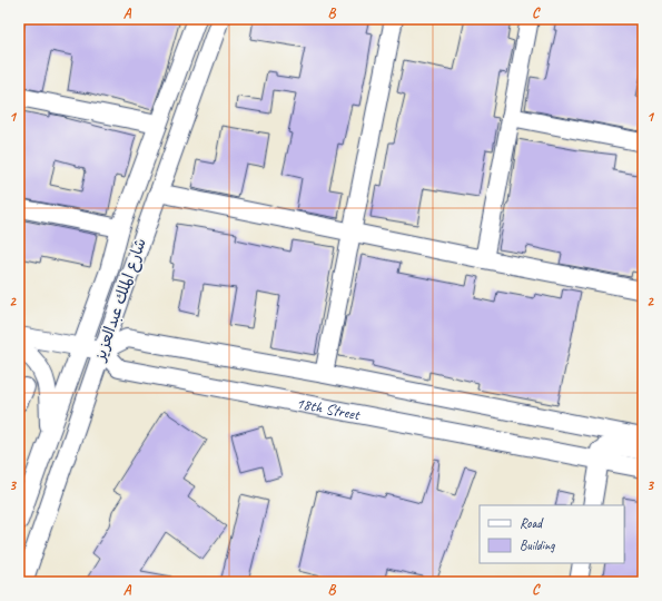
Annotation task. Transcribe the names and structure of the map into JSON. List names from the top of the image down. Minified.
{"streets":{"street":["شارع الملك عبدالعزيز","18th Street"]},"crossings":[["شارع الملك عبدالعزيز","18th Street"]],"legend":["Road","Building"],"grid":{"columns":["A","B","C"],"rows":["1","2","3"]}}
